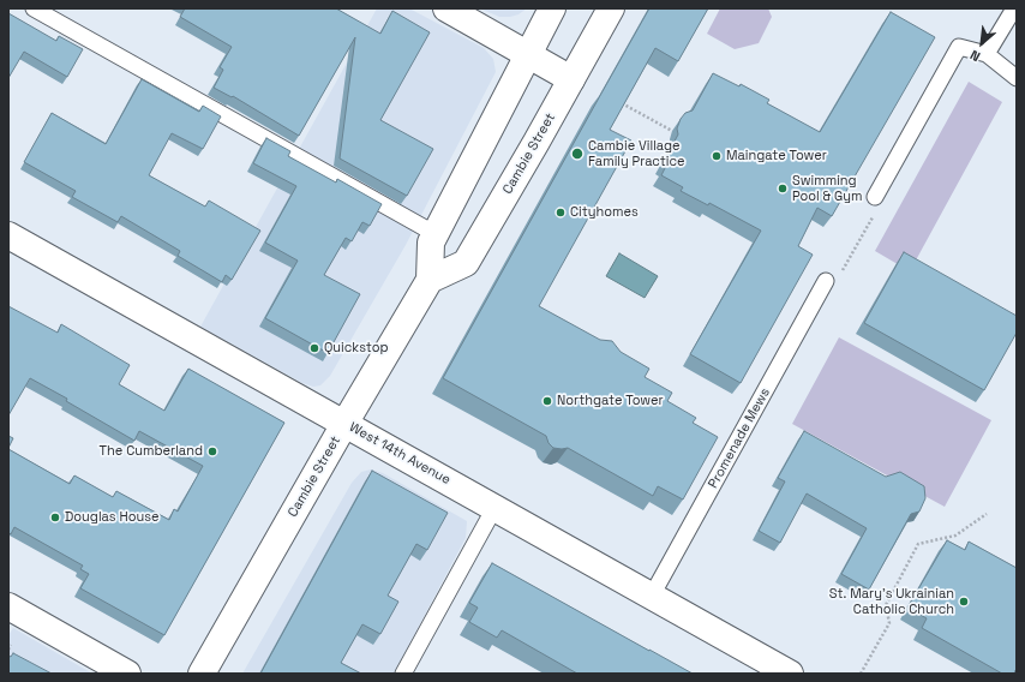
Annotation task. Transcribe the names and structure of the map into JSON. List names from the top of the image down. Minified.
{"streets":{"street":["Cambie Street","West 14th Avenue"],"lane":["Promenade Mews"]},"crossings":[["Cambie Street","West 14th Avenue"],["Promenade Mews","West 14th Avenue"]],"places":["Cambie Village Family Practice","Maingate Tower","Swimming Pool & Gym","Cityhomes","Quickstop","Northgate Tower","The Cumberland","Douglas House","St. Mary's Ukrainian Catholic Church"],"north":"bottom left"}
